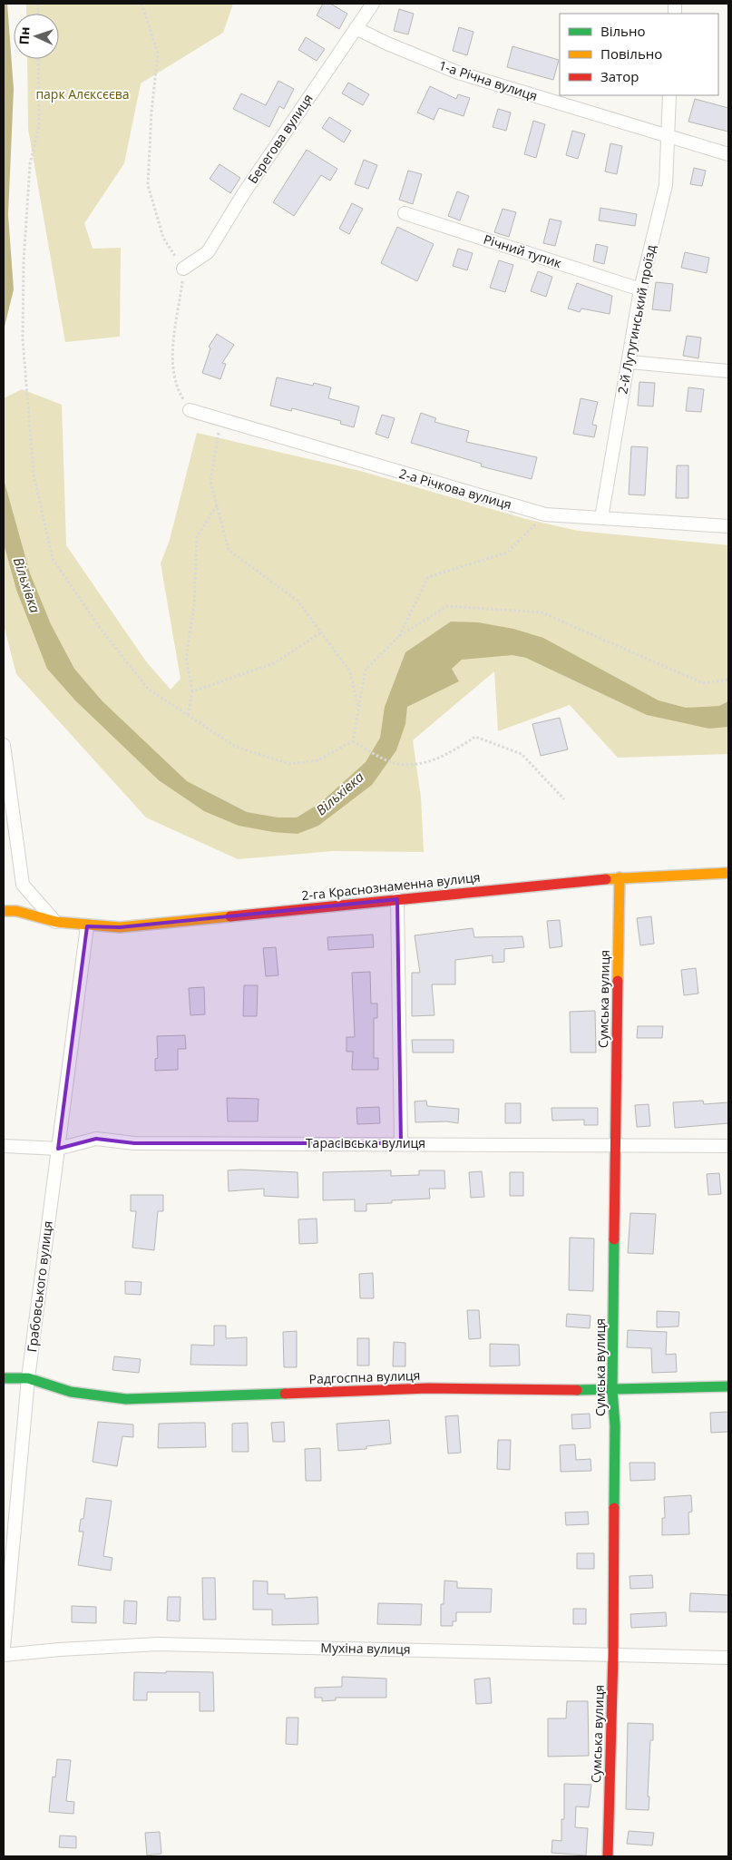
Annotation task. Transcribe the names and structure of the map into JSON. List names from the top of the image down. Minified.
{"streets":{"street":["1-а Річна вулиця","Берегова вулиця","Річний тупик","2-й Лутугинський проїзд","2-а Річкова вулиця","2-га Краснознаменна вулиця","Сумська вулиця","Тарасівська вулиця","Грабовського вулиця","Радгоспна вулиця","Мухіна вулиця"]},"crossings":[["1-а Річна вулиця","Берегова вулиця"],["1-а Річна вулиця","2-й Лутугинський проїзд"],["Річний тупик","2-й Лутугинський проїзд"],["2-й Лутугинський проїзд","2-а Річкова вулиця"],["2-га Краснознаменна вулиця","Сумська вулиця"],["2-га Краснознаменна вулиця","Грабовського вулиця"],["Сумська вулиця","Тарасівська вулиця"],["Сумська вулиця","Радгоспна вулиця"],["Сумська вулиця","Мухіна вулиця"],["Тарасівська вулиця","Грабовського вулиця"],["Грабовського вулиця","Радгоспна вулиця"]],"water":["Вільхівка"],"parks":["парк Алєксєєва"],"legend":["Вільно","Повільно","Затор"],"north":"left"}
